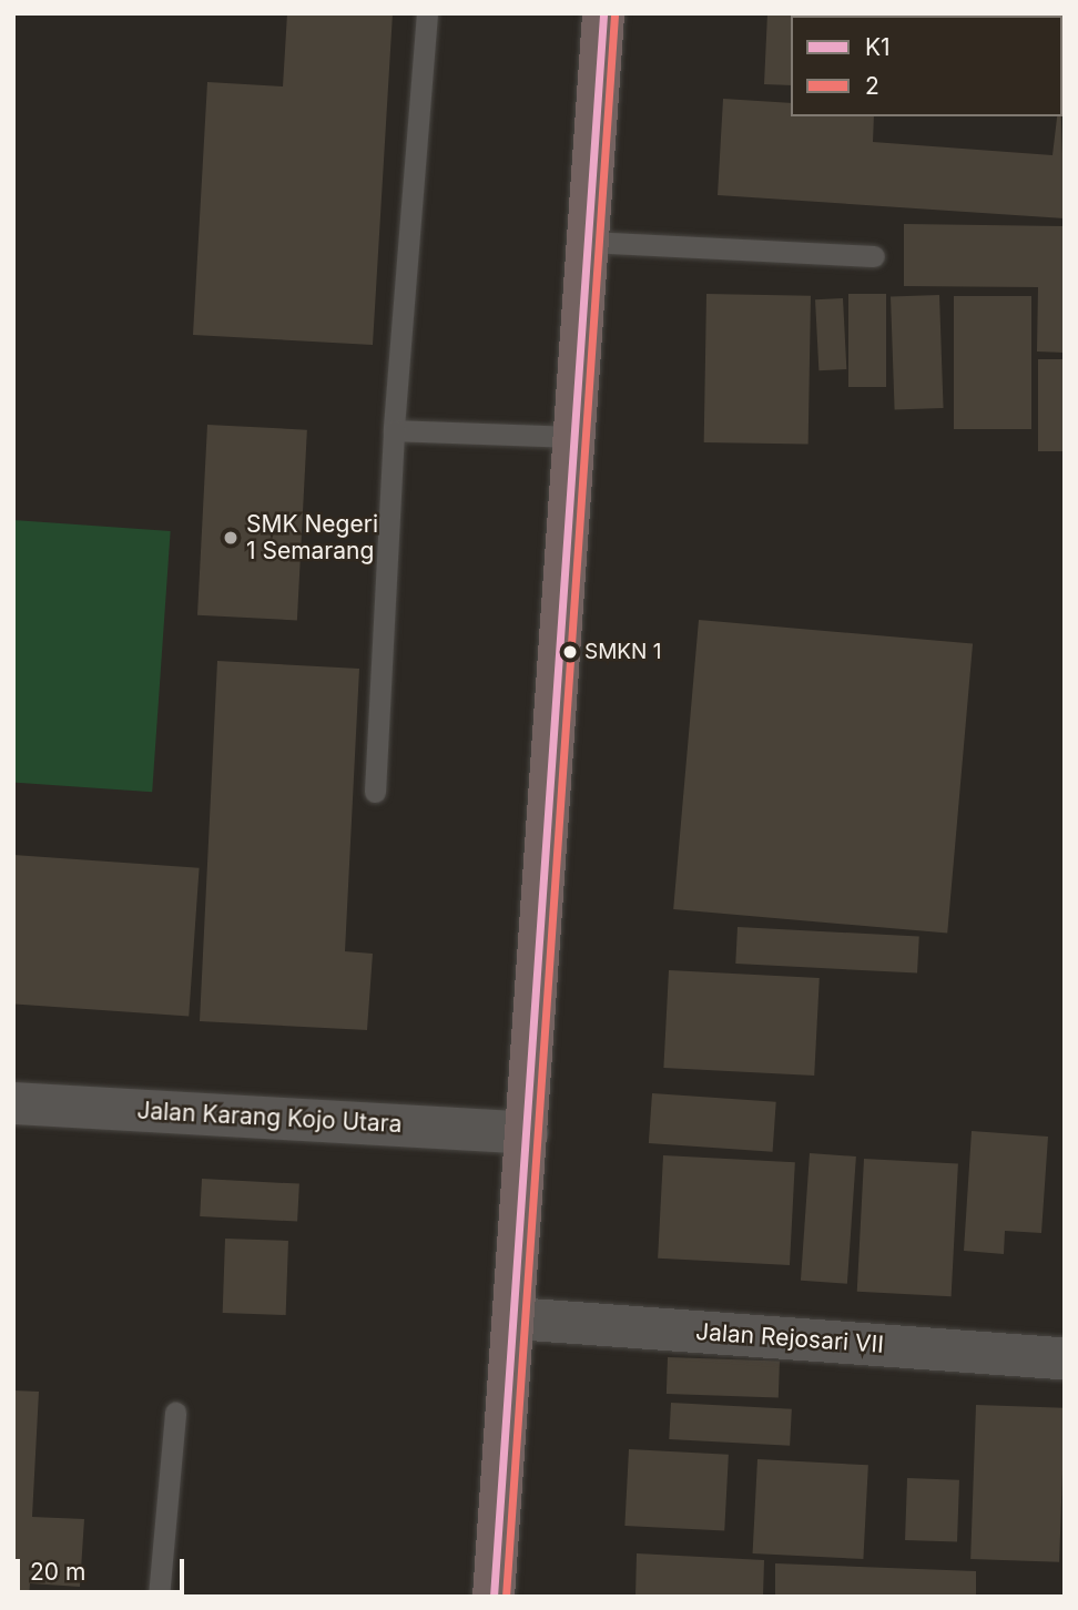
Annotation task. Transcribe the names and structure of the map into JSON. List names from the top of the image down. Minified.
{"streets":{"street":["Jalan Karang Kojo Utara","Jalan Rejosari VII"]},"places":["SMK Negeri 1 Semarang","SMKN 1"],"lines":["transit line K1","transit line 2"],"legend":["K1","2"],"scale_bar":"20 m"}
